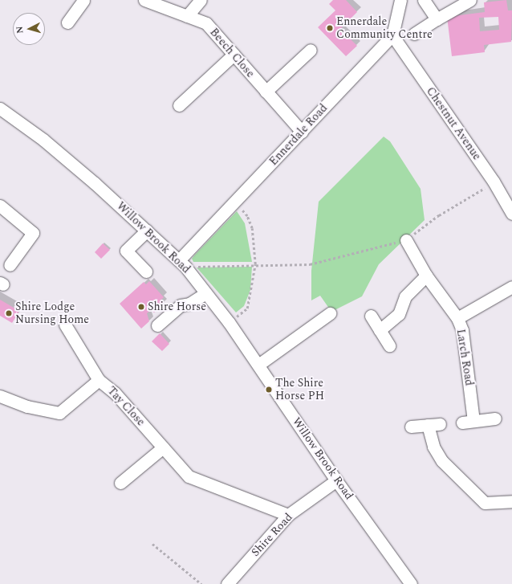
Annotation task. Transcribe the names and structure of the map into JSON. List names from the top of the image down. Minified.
{"streets":{"street":["Beech Close","Chestnut Avenue","Ennerdale Road","Willow Brook Road","Larch Road","Tay Close","Shire Road"]},"crossings":[["Beech Close","Ennerdale Road"],["Chestnut Avenue","Ennerdale Road"],["Ennerdale Road","Willow Brook Road"],["Willow Brook Road","Shire Road"],["Tay Close","Shire Road"]],"places":["Ennerdale Community Centre","Shire Horse","Shire Lodge Nursing Home","The Shire Horse PH"],"north":"left"}
